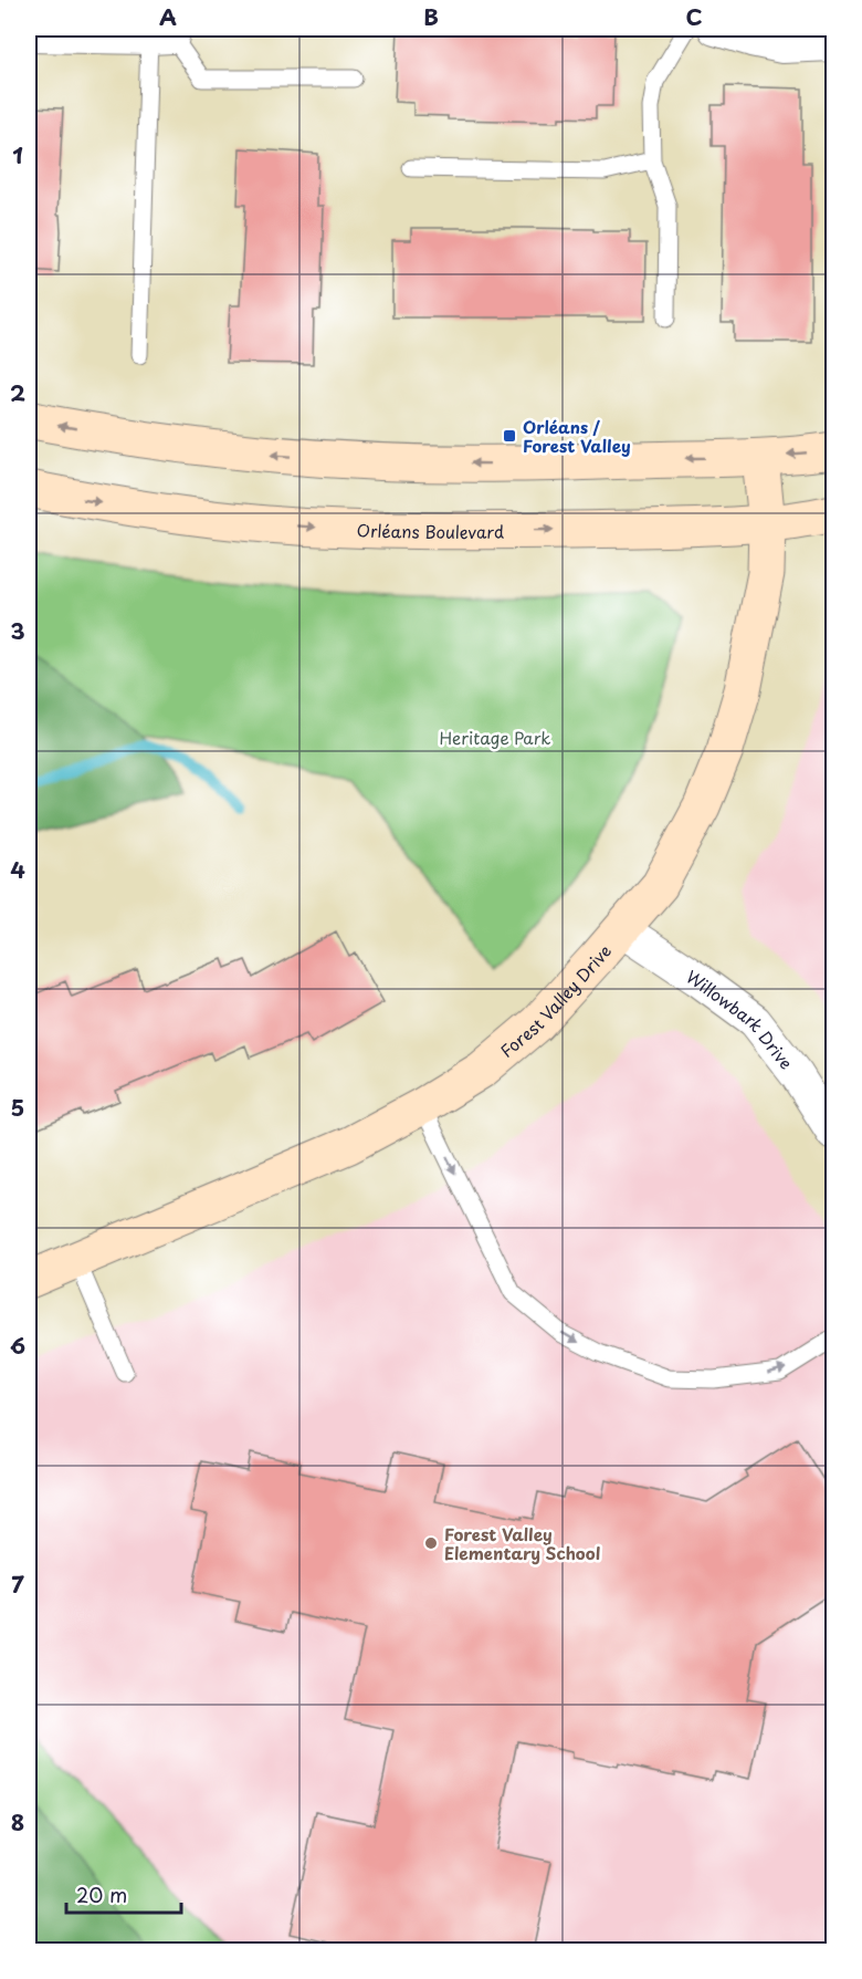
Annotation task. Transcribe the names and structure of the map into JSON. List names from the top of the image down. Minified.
{"streets":{"main road":["Orléans Boulevard","Forest Valley Drive"],"street":["Willowbark Drive"]},"crossings":[["Orléans Boulevard","Forest Valley Drive"],["Forest Valley Drive","Willowbark Drive"]],"parks":["Heritage Park"],"places":{"transit":["Orléans / Forest Valley"],"other":["Forest Valley Elementary School"]},"scale_bar":"20 m","grid":{"columns":["A","B","C"],"rows":["1","2","3","4","5","6","7","8"]}}
